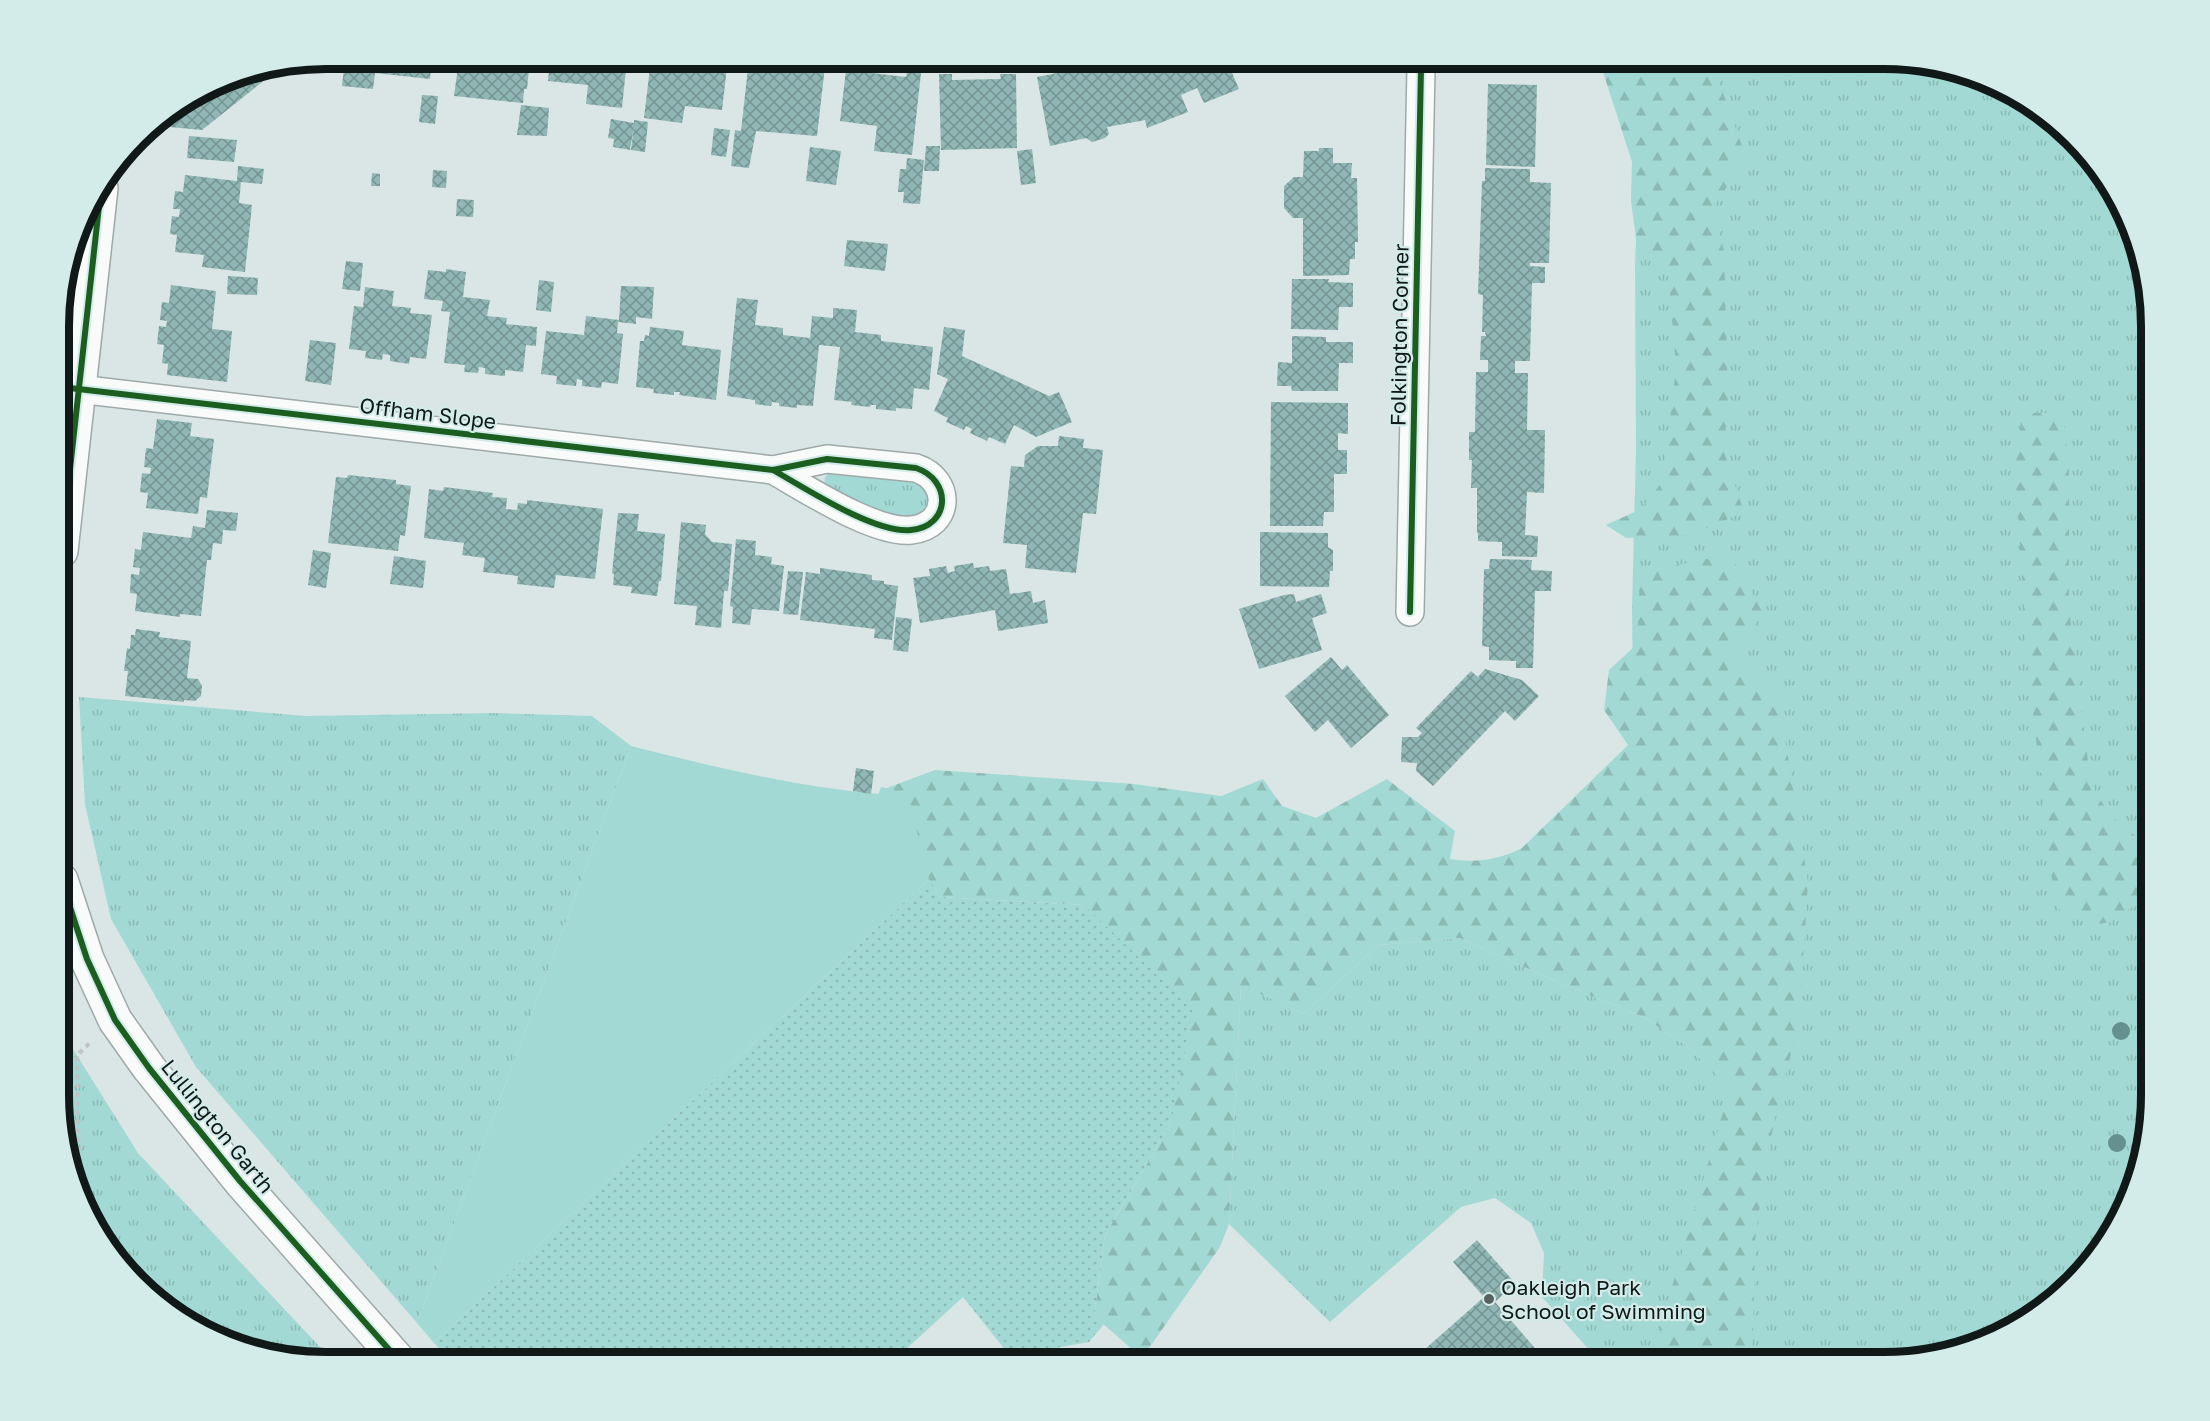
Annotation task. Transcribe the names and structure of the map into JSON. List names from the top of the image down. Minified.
{"streets":{"street":["Folkington Corner","Offham Slope","Lullington Garth"]},"places":["Oakleigh Park School of Swimming"]}
